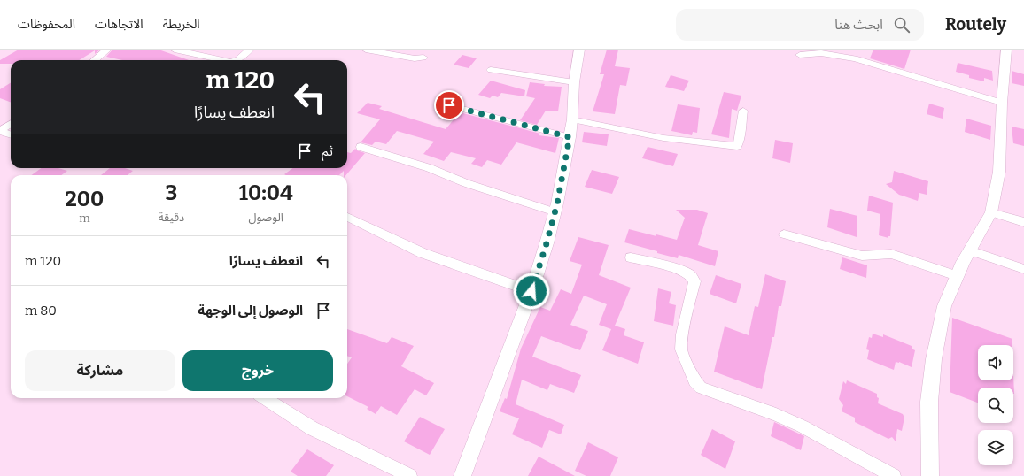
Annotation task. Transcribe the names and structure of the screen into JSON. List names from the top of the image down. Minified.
{"page":{"header":"Routely","search":"ابحث هنا","nav":["الخريطة","الاتجاهات","المحفوظات"],"turn":["120 m","انعطف يسارًا"],"then":"ثم","eta":["10:04","الوصول","3","دقيقة","200","m"],"list":[{"name":"انعطف يسارًا","value":"120 m"},{"name":"الوصول إلى الوجهة","value":"80 m"}],"buttons":["خروج","مشاركة"]}}
